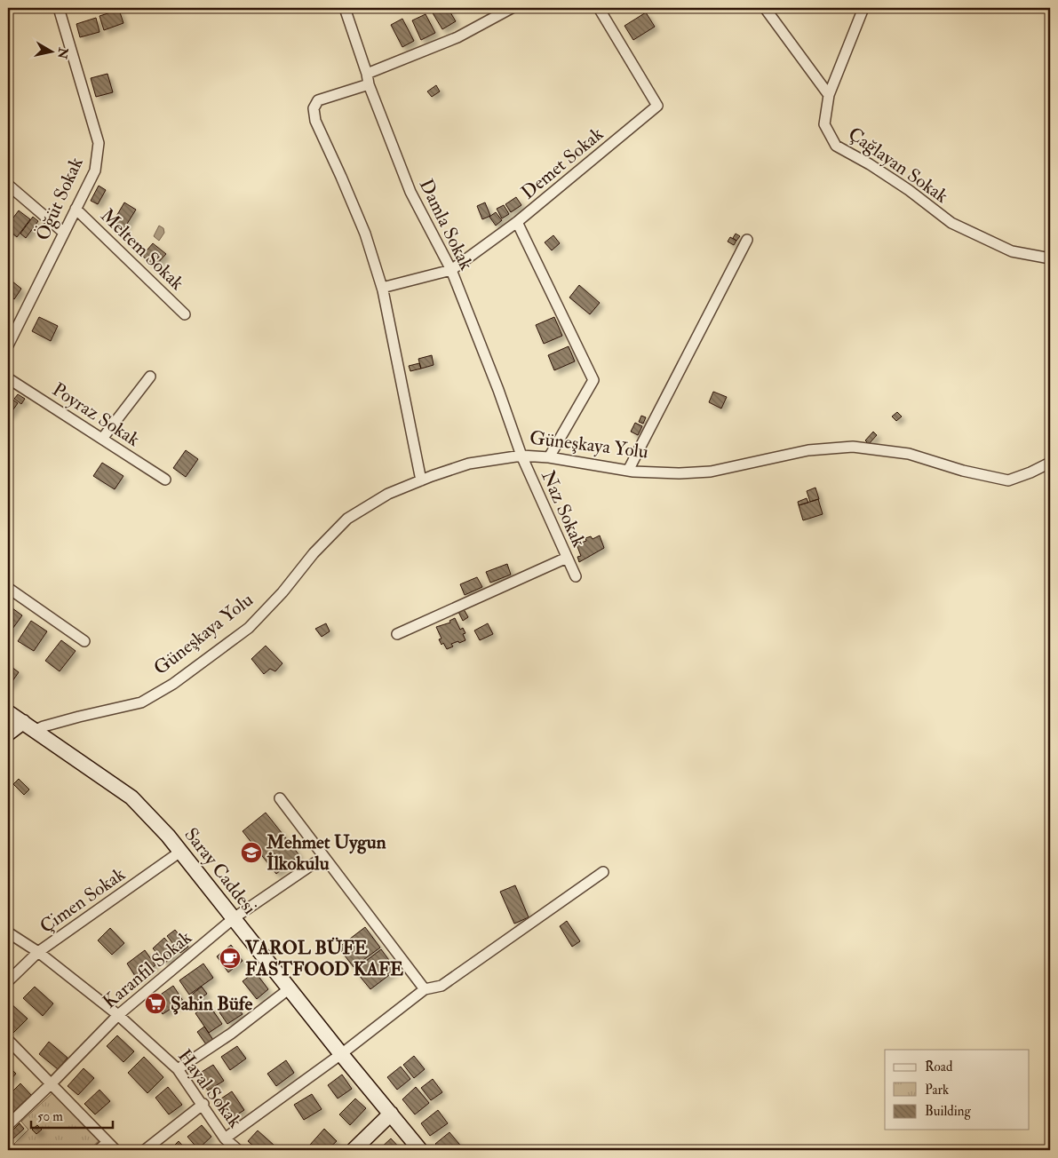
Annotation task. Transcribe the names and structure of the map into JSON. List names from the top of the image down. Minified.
{"streets":{"street":["Demet Sokak","Çağlayan Sokak","Öğüt Sokak","Damla Sokak","Meltem Sokak","Poyraz Sokak","Güneşkaya Yolu","Naz Sokak","Saray Caddesi","Çimen Sokak","Karanfil Sokak","Hayal Sokak"]},"crossings":[["Demet Sokak","Damla Sokak"],["Öğüt Sokak","Meltem Sokak"],["Damla Sokak","Güneşkaya Yolu"],["Damla Sokak","Naz Sokak"],["Güneşkaya Yolu","Naz Sokak"],["Güneşkaya Yolu","Saray Caddesi"],["Saray Caddesi","Çimen Sokak"],["Saray Caddesi","Karanfil Sokak"],["Çimen Sokak","Hayal Sokak"],["Karanfil Sokak","Hayal Sokak"]],"places":{"school or university":["Mehmet Uygun İlkokulu"],"cafe":["VAROL BÜFE FASTFOOD KAFE"],"supermarket":["Şahin Büfe"]},"legend":["Road","Park","Building"],"scale_bar":"50 m","north":"right"}
